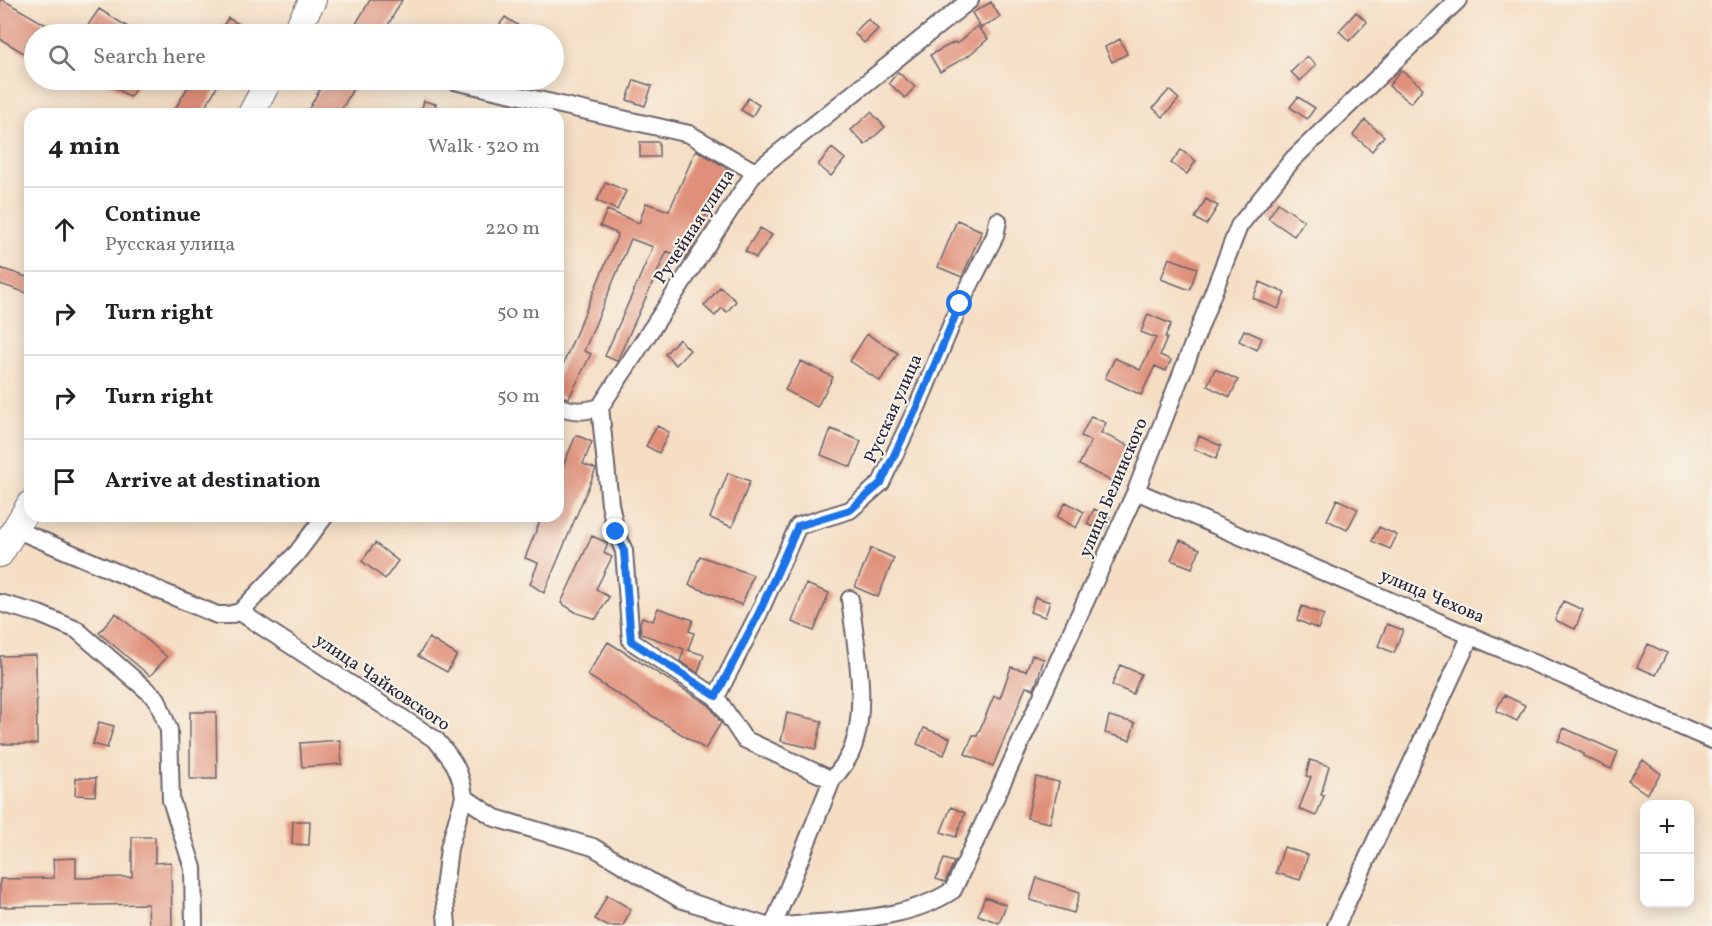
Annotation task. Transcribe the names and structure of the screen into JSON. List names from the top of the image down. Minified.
{"streets":{"street":["Ручейная улица","Русская улица","улица Белинского","улица Чехова","улица Чайковского"]},"crossings":[["улица Белинского","улица Чехова"]],"page":{"search":"Search here","heading":["4 min","Walk · 320 m"],"list":[["Continue","Русская улица","220 m"],["Turn right","50 m"],["Turn right","50 m"],"Arrive at destination"],"map_buttons":["+","−"]}}
